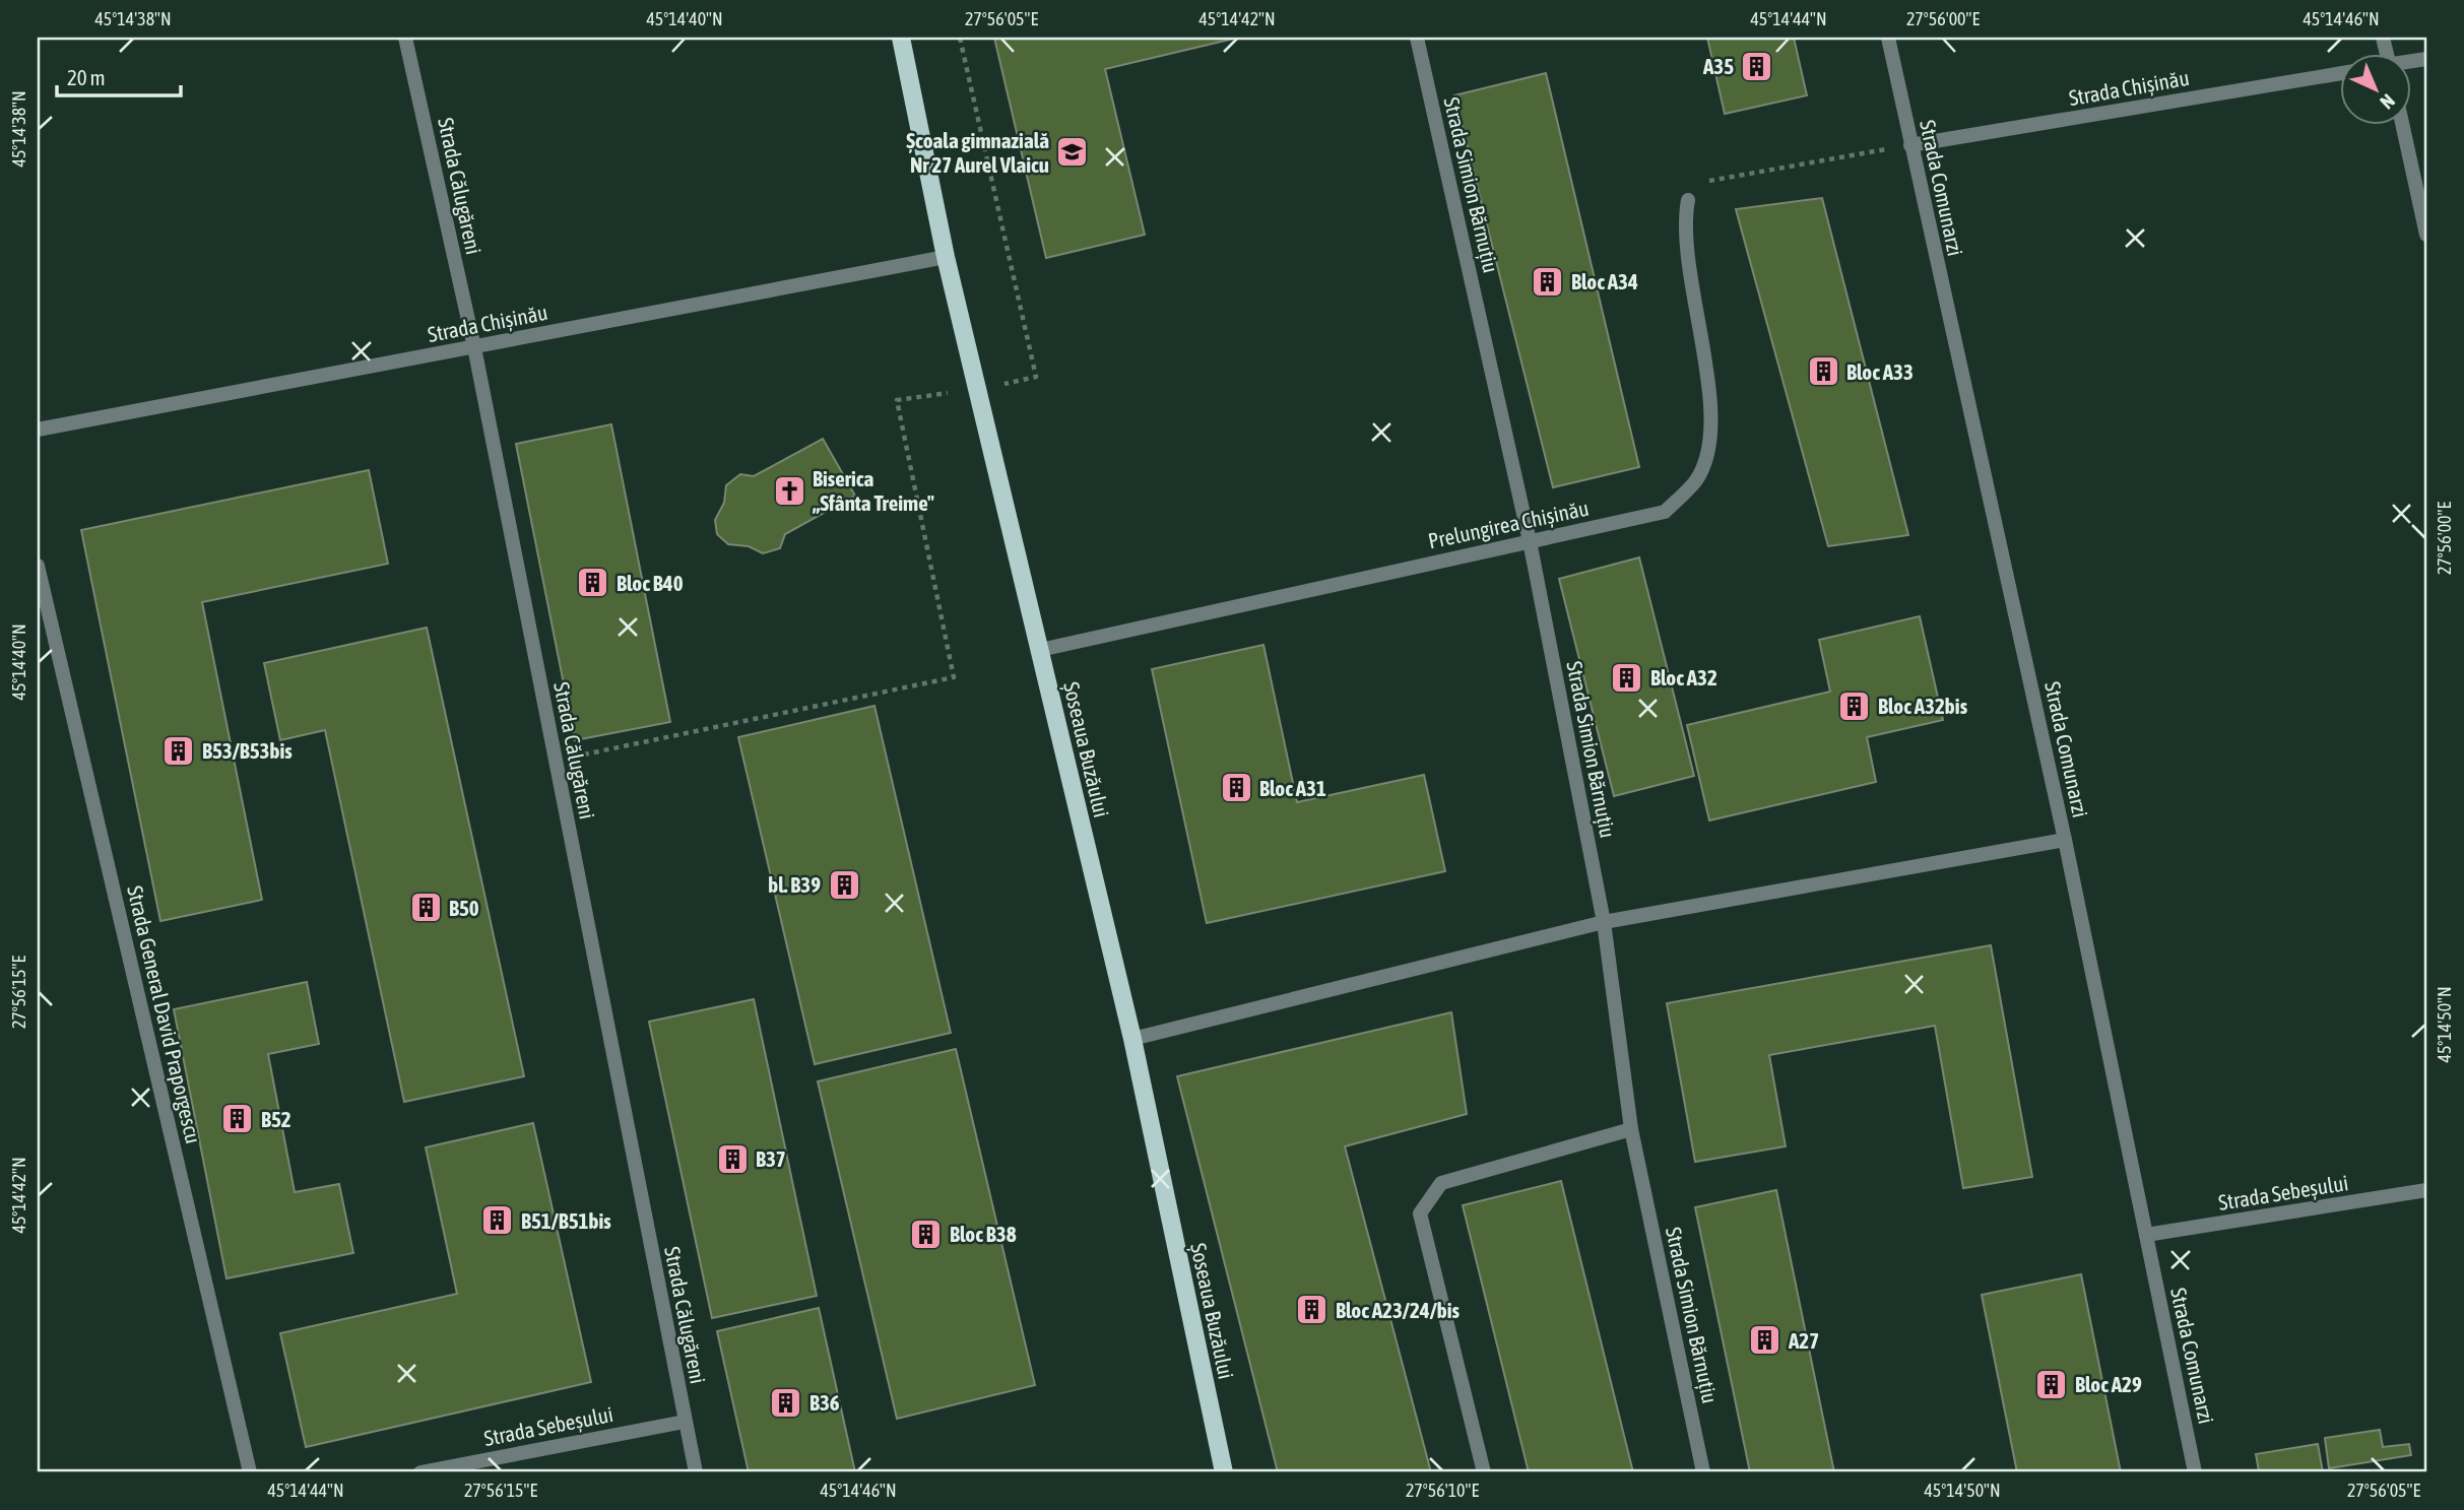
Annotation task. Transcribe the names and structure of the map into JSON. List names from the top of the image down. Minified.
{"streets":{"main road":["Șoseaua Buzăului"],"street":["Strada Chișinău","Strada Simion Bărnuțiu","Strada Călugăreni","Strada Comunarzi","Prelungirea Chișinău","Strada General David Praporgescu","Strada Sebeșului"]},"crossings":[["Strada Chișinău","Strada Călugăreni"],["Strada Chișinău","Strada Comunarzi"],["Strada Chișinău","Șoseaua Buzăului"],["Strada Simion Bărnuțiu","Prelungirea Chișinău"],["Strada Călugăreni","Strada Sebeșului"],["Strada Comunarzi","Strada Sebeșului"],["Prelungirea Chișinău","Șoseaua Buzăului"]],"places":{"building":["A35","Bloc A34","Bloc A33","Bloc B40","Bloc A32","Bloc A32bis","B53/B53bis","Bloc A31","bl. B39","B50","B52","B37","B51/B51bis","Bloc B38","Bloc A23/24/bis","A27","Bloc A29","B36"],"school or university":["Școala gimnazială Nr 27 Aurel Vlaicu"],"church":["Biserica „Sfânta Treime\""]},"scale_bar":"20 m","north":"bottom right","coordinates":["45°14'38\"N","45°14'40\"N","27°56'05\"E","45°14'42\"N","45°14'44\"N","27°56'00\"E","45°14'46\"N","27°56'15\"E","45°14'50\"N","27°56'10\"E"]}
